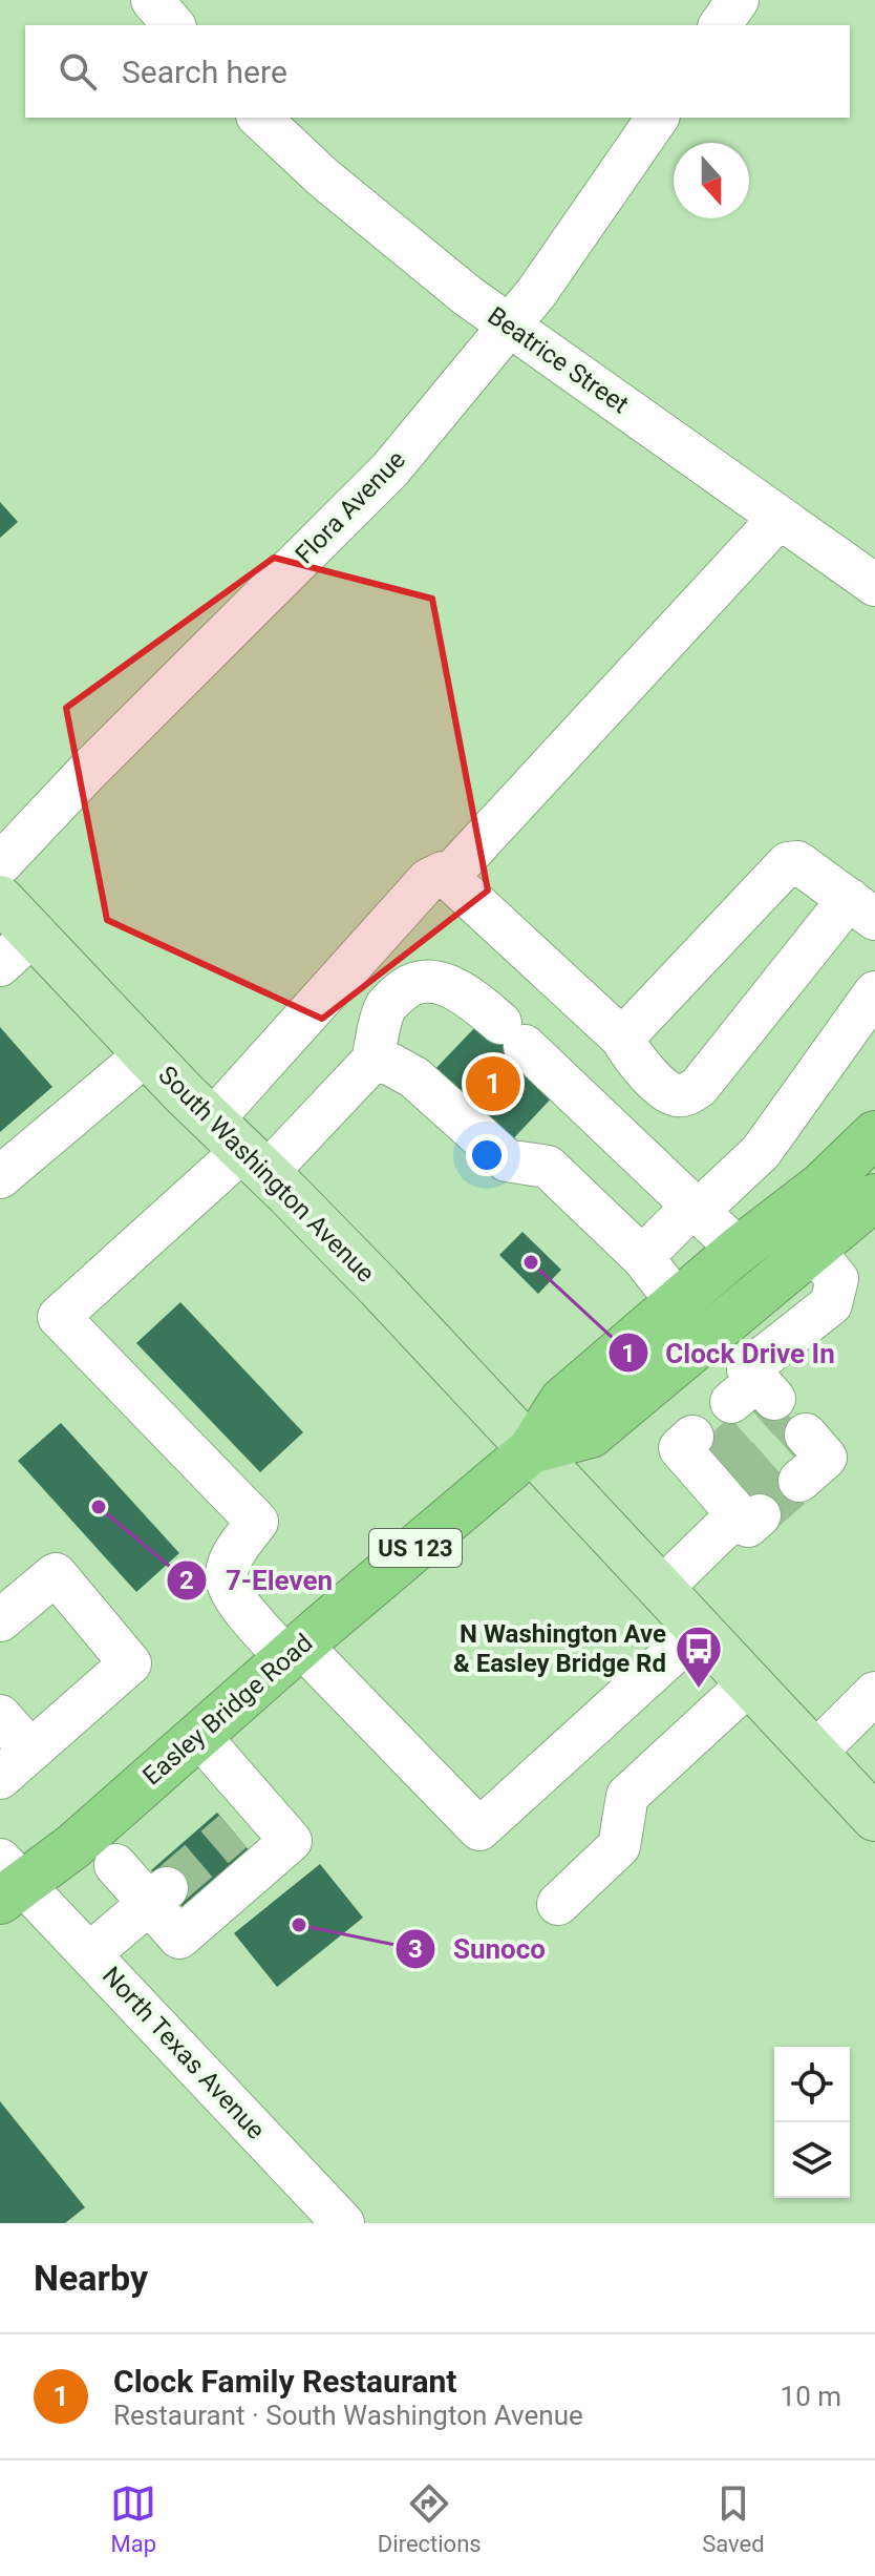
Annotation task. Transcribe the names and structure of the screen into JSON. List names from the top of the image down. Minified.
{"streets":{"highway":["US 123","Easley Bridge Road"],"main road":["South Washington Avenue"],"street":["Beatrice Street","Flora Avenue","North Texas Avenue"]},"crossings":[["Beatrice Street","Flora Avenue"],["South Washington Avenue","Easley Bridge Road"],["Easley Bridge Road","North Texas Avenue"]],"places":{"other":["Clock Drive In","7-Eleven","Sunoco"],"bus stop":["N Washington Ave & Easley Bridge Rd"]},"north":"bottom","page":{"search":"Search here","pins":"1","heading":"Nearby","list":[{"mark":"1","name":"Clock Family Restaurant","note":"Restaurant · South Washington Avenue","value":"10 m"}],"nav":["Map","Directions","Saved"]}}
